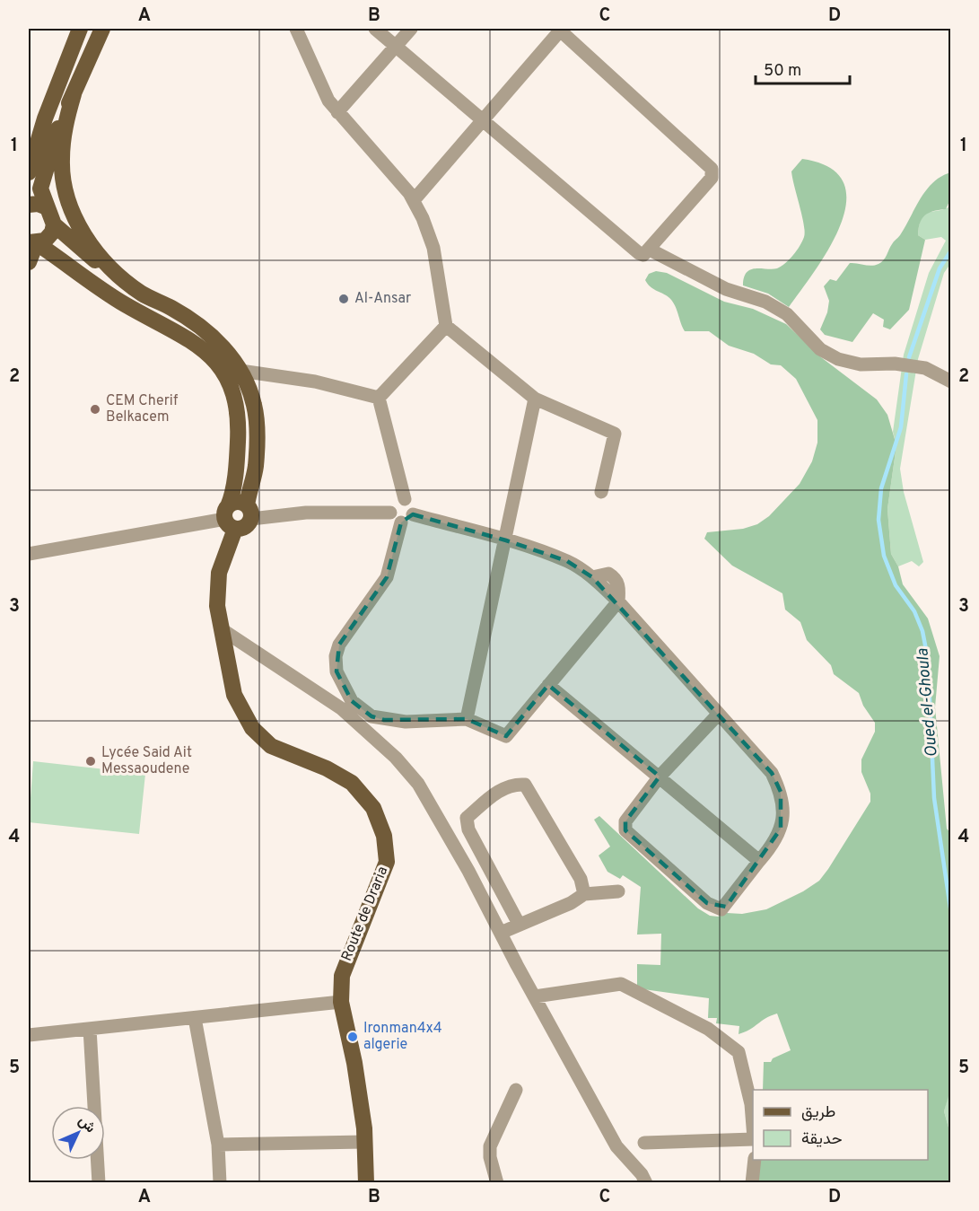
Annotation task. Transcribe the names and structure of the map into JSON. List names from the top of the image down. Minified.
{"streets":{"main road":["Route de Draria"]},"water":["Oued el-Ghoula"],"places":["Al-Ansar","CEM Cherif Belkacem","Lycée Said Ait Messaoudene","Ironman4x4 algerie"],"legend":["طريق","حديقة"],"scale_bar":"50 m","north":"top right","grid":{"columns":["A","B","C","D"],"rows":["1","2","3","4","5"]}}
